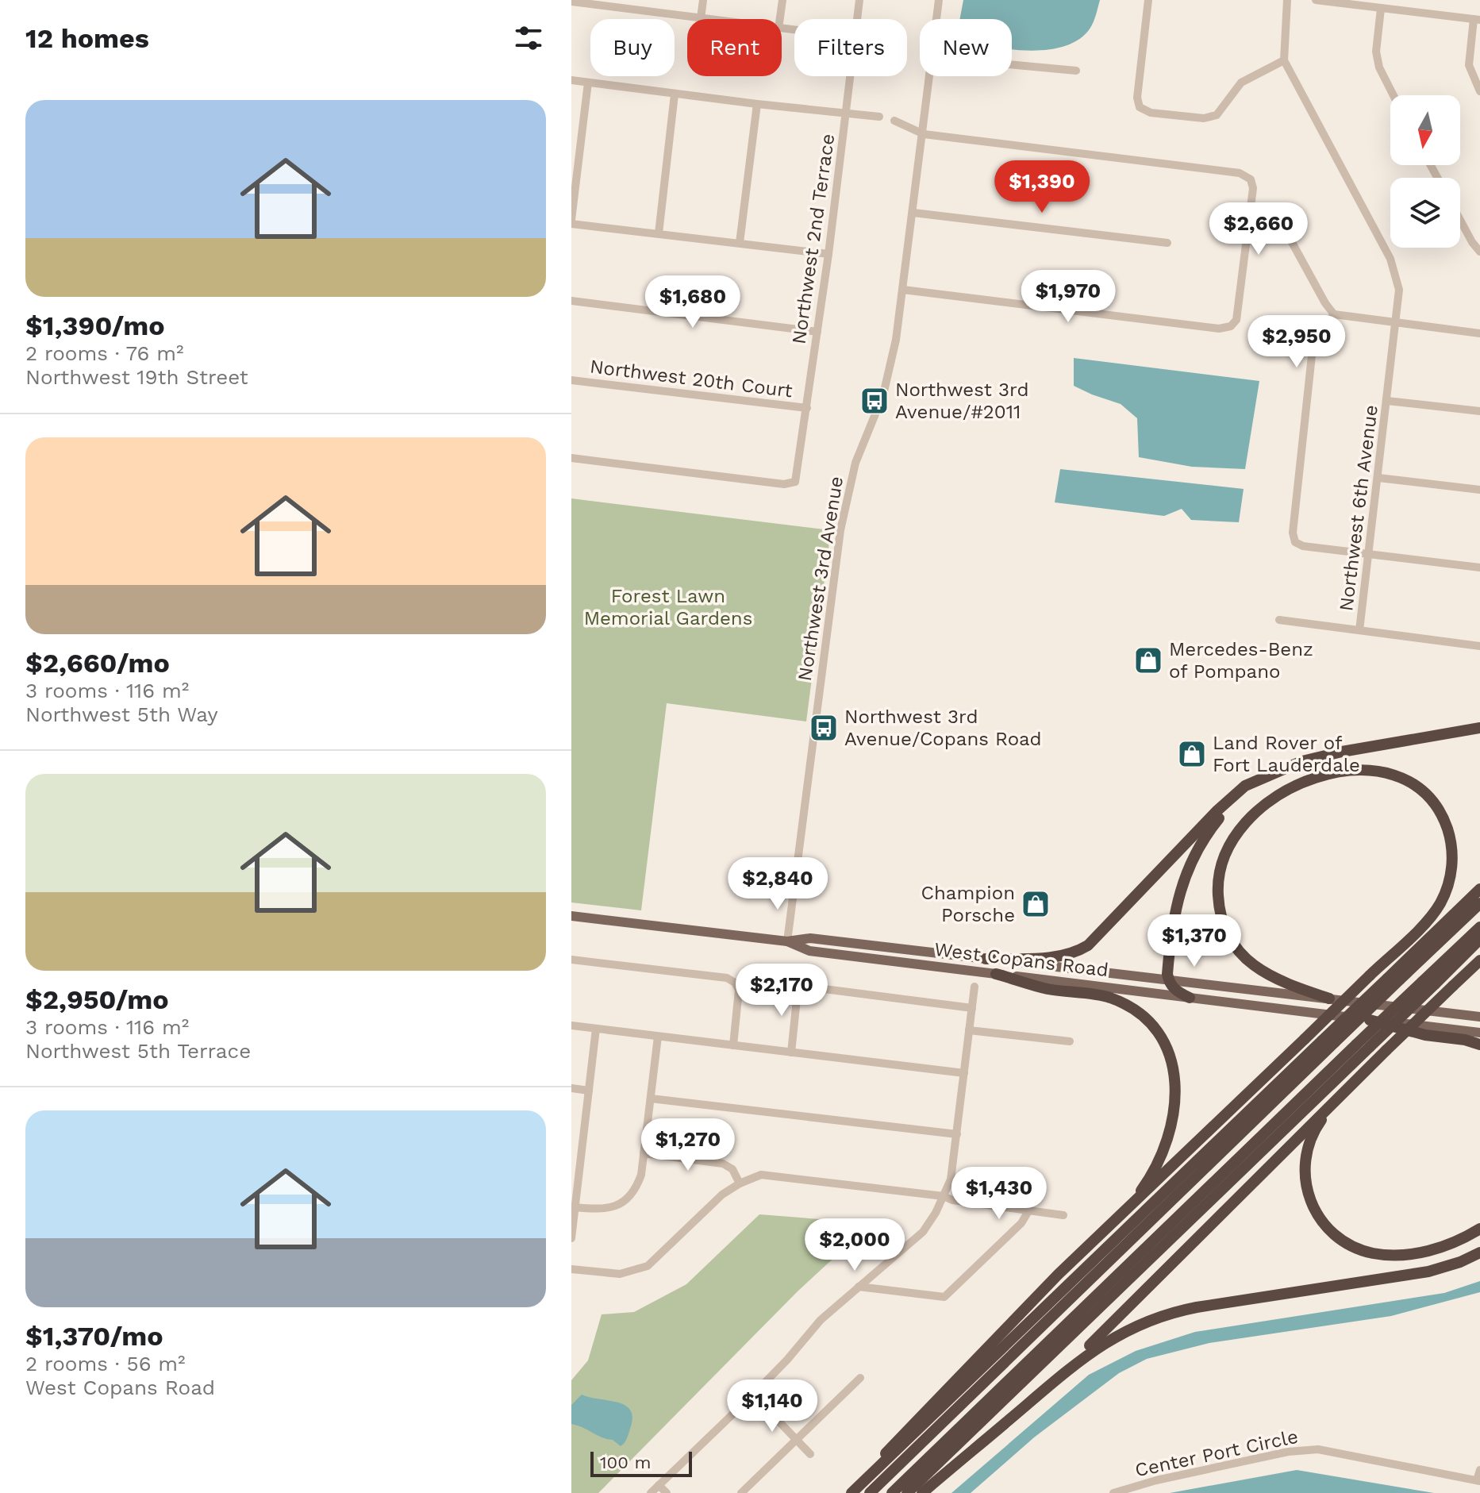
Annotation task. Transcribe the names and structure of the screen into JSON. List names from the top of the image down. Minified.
{"streets":{"main road":["West Copans Road"],"street":["Northwest 2nd Terrace","Northwest 20th Court","Northwest 6th Avenue","Northwest 3rd Avenue","Center Port Circle"]},"crossings":[["Northwest 2nd Terrace","Northwest 20th Court"],["Northwest 3rd Avenue","West Copans Road"]],"parks":["Forest Lawn Memorial Gardens"],"places":{"bus stop":["Northwest 3rd Avenue/#2011","Northwest 3rd Avenue/Copans Road"],"shop":["Mercedes-Benz of Pompano","Land Rover of Fort Lauderdale","Champion Porsche"]},"scale_bar":"100 m","north":"bottom","page":{"heading":"12 homes","chip":["Buy","Rent","Filters","New"],"list":[{"name":"$1,390/mo","note":"2 rooms · 76 m² · Northwest 19th Street"},{"name":"$2,660/mo","note":"3 rooms · 116 m² · Northwest 5th Way"},{"name":"$2,950/mo","note":"3 rooms · 116 m² · Northwest 5th Terrace"},{"name":"$1,370/mo","note":"2 rooms · 56 m² · West Copans Road"}],"price":["$1,390","$2,660","$1,970","$1,680","$2,950","$2,840","$1,370","$2,170","$1,270","$1,430","$2,000","$1,140"],"scale":"100 m"}}
